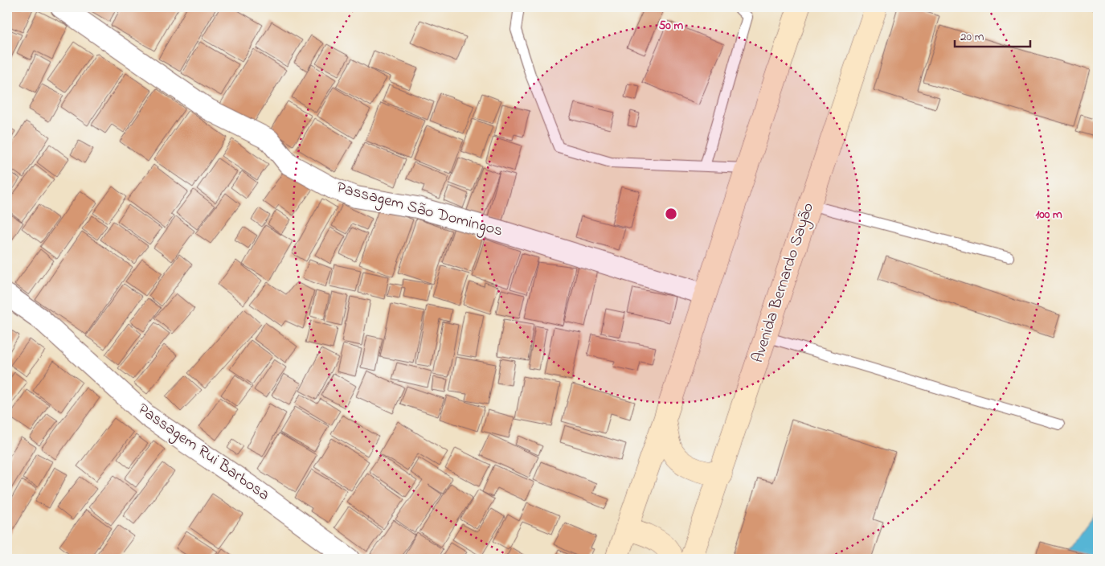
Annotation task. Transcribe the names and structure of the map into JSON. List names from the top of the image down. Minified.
{"streets":{"main road":["Avenida Bernardo Sayão"],"street":["Passagem São Domingos","Passagem Rui Barbosa"]},"scale_bar":"20 m","rings":["50 m","100 m"]}
